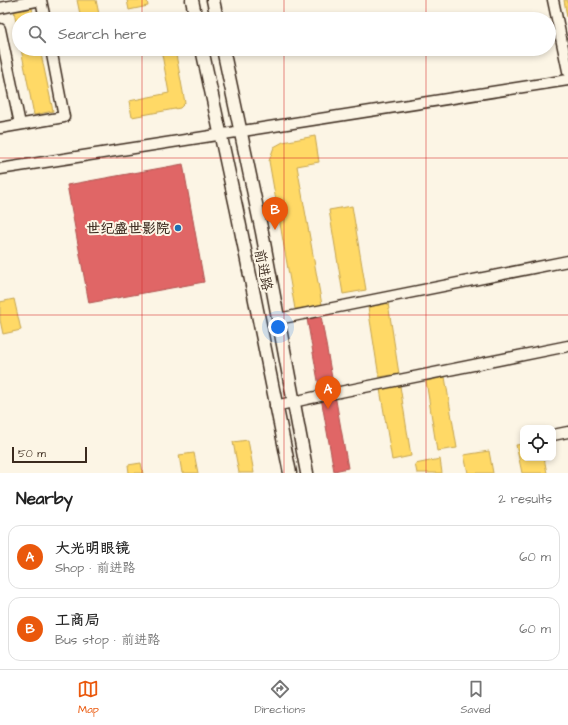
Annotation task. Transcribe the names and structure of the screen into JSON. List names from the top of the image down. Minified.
{"streets":{"main road":["前进路"]},"places":["世纪盛世影院"],"scale_bar":"50 m","page":{"search":"Search here","pins":["B","A"],"scale":"50 m","heading":["Nearby","2 results"],"list":[{"mark":"A","name":"大光明眼镜","note":"Shop · 前进路","value":"60 m"},{"mark":"B","name":"工商局","note":"Bus stop · 前进路","value":"60 m"}],"nav":["Map","Directions","Saved"]}}
